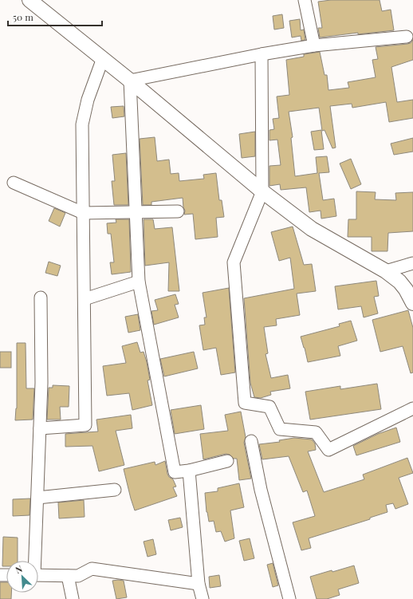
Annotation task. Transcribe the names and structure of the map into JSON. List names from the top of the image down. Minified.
{"scale_bar":"50 m","north":"top left"}
